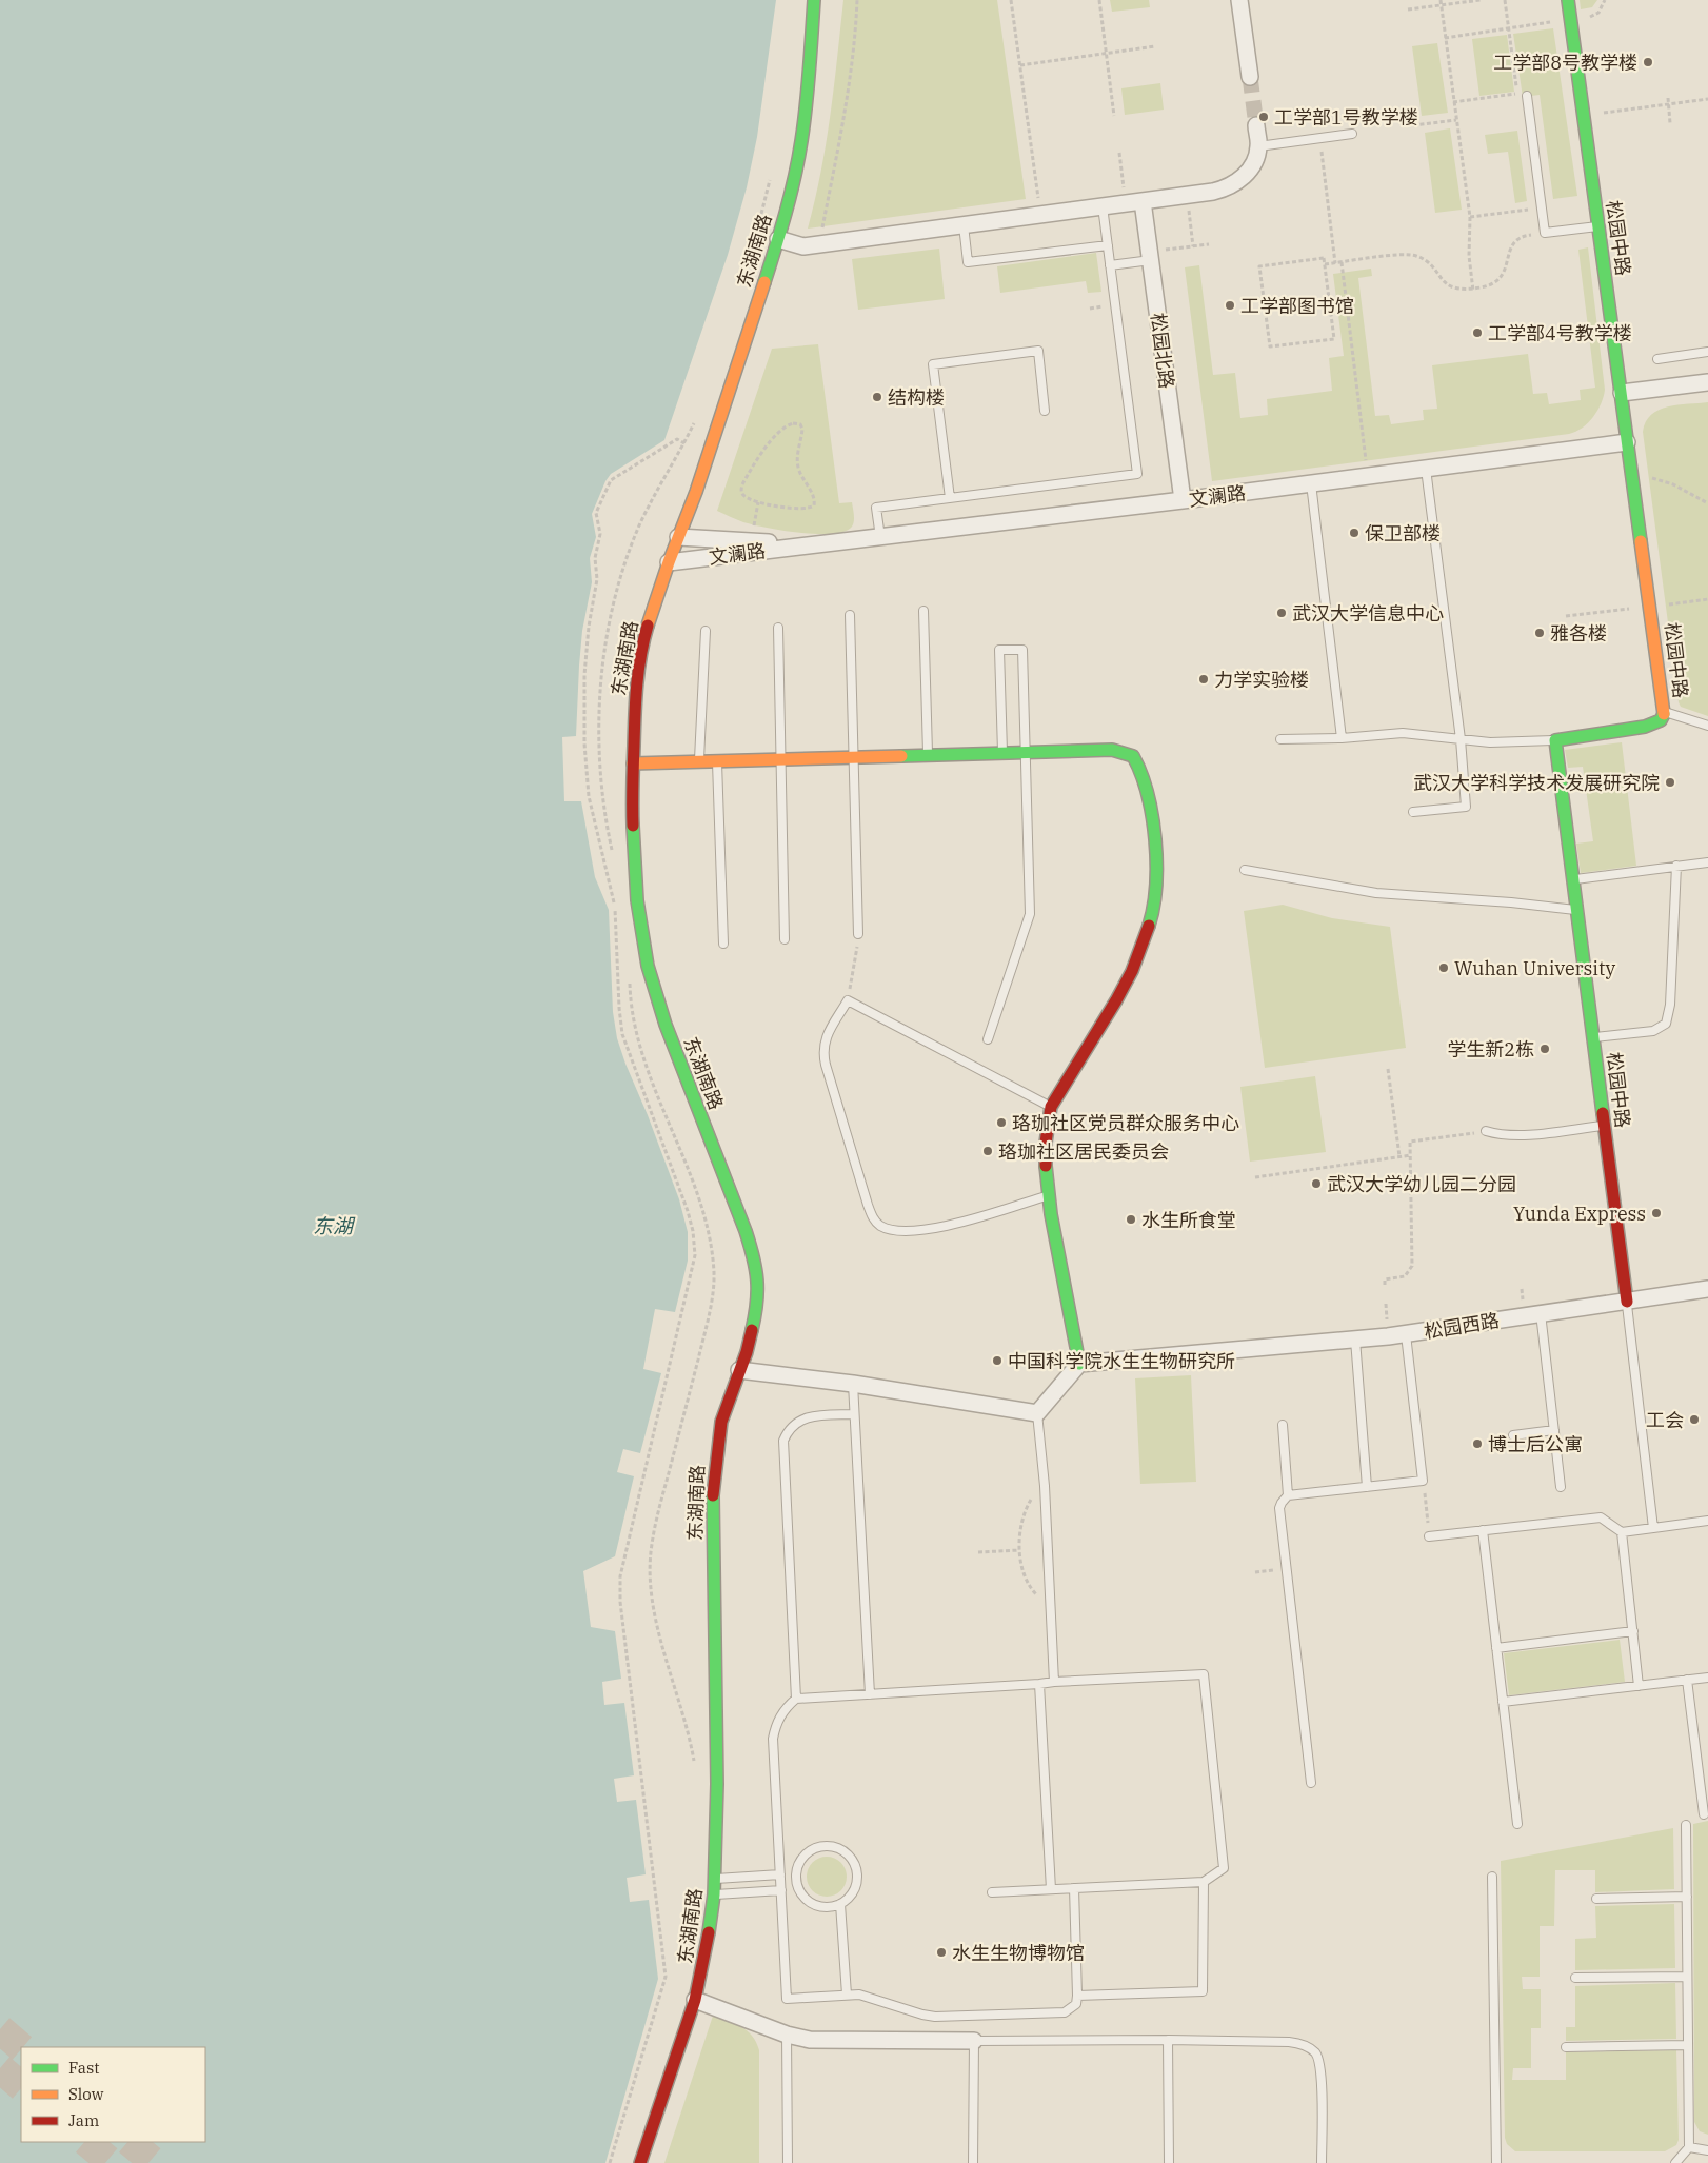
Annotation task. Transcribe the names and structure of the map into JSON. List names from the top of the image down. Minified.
{"streets":{"street":["松园中路","东湖南路","松园北路","文澜路","松园西路"]},"crossings":[["松园中路","文澜路"],["松园中路","松园西路"],["东湖南路","文澜路"],["松园北路","文澜路"]],"water":["东湖"],"places":["工学部8号教学楼","工学部1号教学楼","工学部图书馆","工学部4号教学楼","结构楼","保卫部楼","武汉大学信息中心","雅各楼","力学实验楼","武汉大学科学技术发展研究院","Wuhan University","学生新2栋","珞珈社区党员群众服务中心","珞珈社区居民委员会","武汉大学幼儿园二分园","Yunda Express","水生所食堂","中国科学院水生生物研究所","工会","博士后公寓","水生生物博物馆"],"legend":["Fast","Slow","Jam"]}
